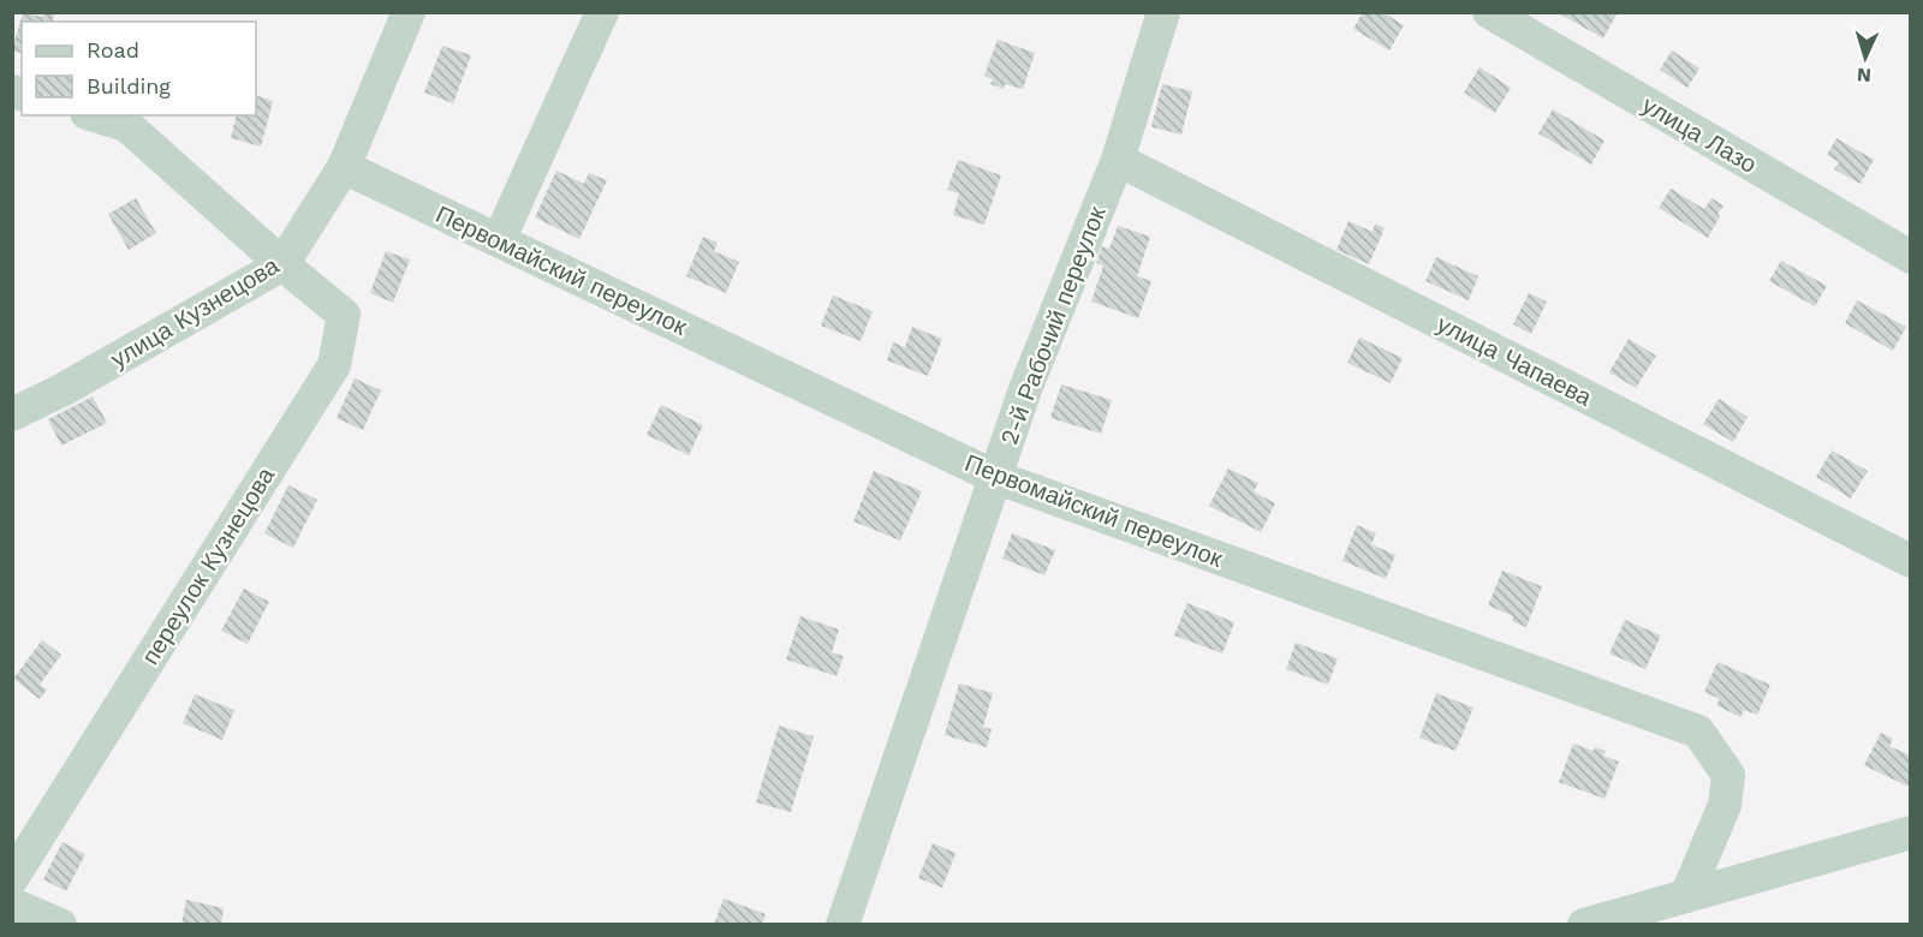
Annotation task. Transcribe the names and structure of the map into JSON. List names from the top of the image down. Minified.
{"streets":{"street":["улица Лазо","Первомайский переулок","улица Кузнецова","2-й Рабочий переулок","улица Чапаева","переулок Кузнецова"]},"crossings":[["Первомайский переулок","улица Кузнецова"],["Первомайский переулок","2-й Рабочий переулок"],["улица Кузнецова","переулок Кузнецова"],["2-й Рабочий переулок","улица Чапаева"]],"legend":["Road","Building"],"north":"bottom"}
